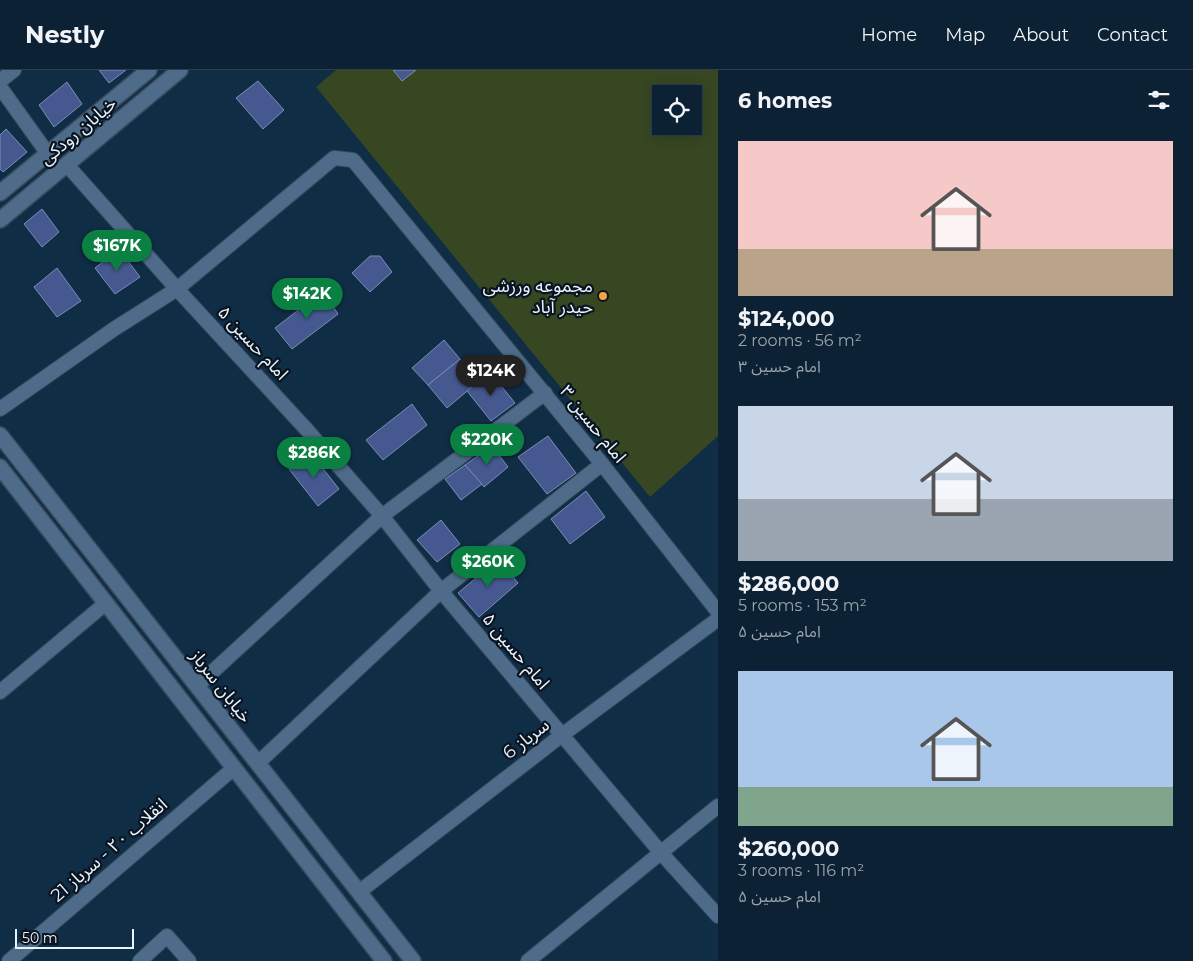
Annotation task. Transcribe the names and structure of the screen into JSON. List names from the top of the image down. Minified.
{"streets":{"main road":["خیابان رودکی","خیابان سرباز"],"street":["امام حسین ۵","امام حسین ۳","سرباز 6","انقلاب ۲۰ - سرباز 21"]},"crossings":[["خیابان رودکی","امام حسین ۵"],["امام حسین ۵","امام حسین ۳"],["امام حسین ۵","سرباز 6"],["خیابان سرباز","سرباز 6"]],"places":["مجموعه ورزشی حیدر آباد"],"scale_bar":"50 m","page":{"header":"Nestly","nav":["Home","Map","About","Contact"],"heading":"6 homes","list":[{"name":"$124,000","note":"2 rooms · 56 m² · امام حسین ۳"},{"name":"$286,000","note":"5 rooms · 153 m² · امام حسین ۵"},{"name":"$260,000","note":"3 rooms · 116 m² · امام حسین ۵"}],"price":["$167K","$142K","$124K","$220K","$286K","$260K"],"scale":"50 m"}}
